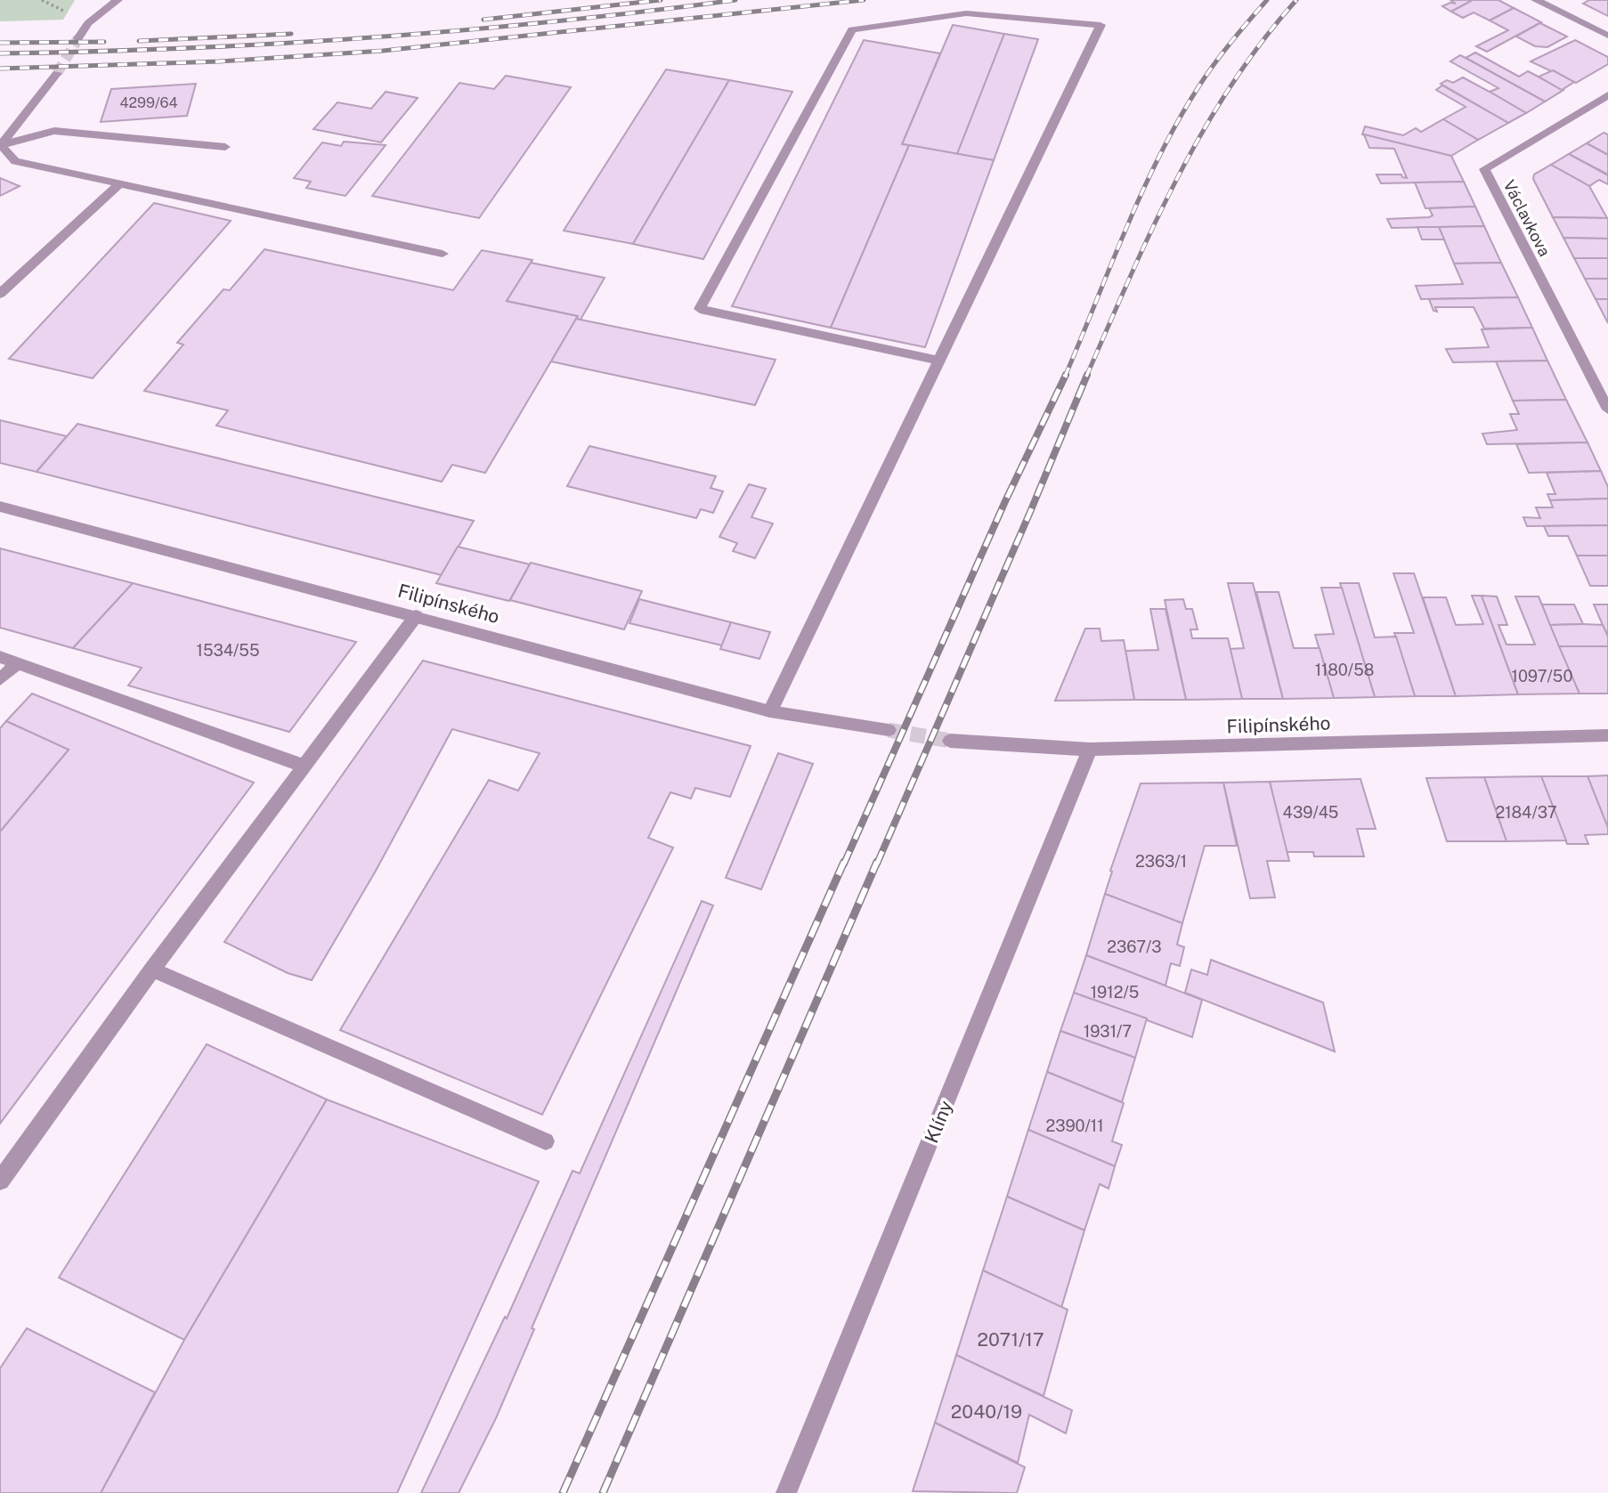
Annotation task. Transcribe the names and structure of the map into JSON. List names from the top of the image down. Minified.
{"streets":{"street":["Václavkova","Filipínského","Klíny"]},"crossings":[["Filipínského","Klíny"]],"house_numbers":["4299/64","1534/55","1180/58","1097/50","439/45","2184/37","2363/1","2367/3","1912/5","1931/7","2390/11","2071/17","2040/19"]}
